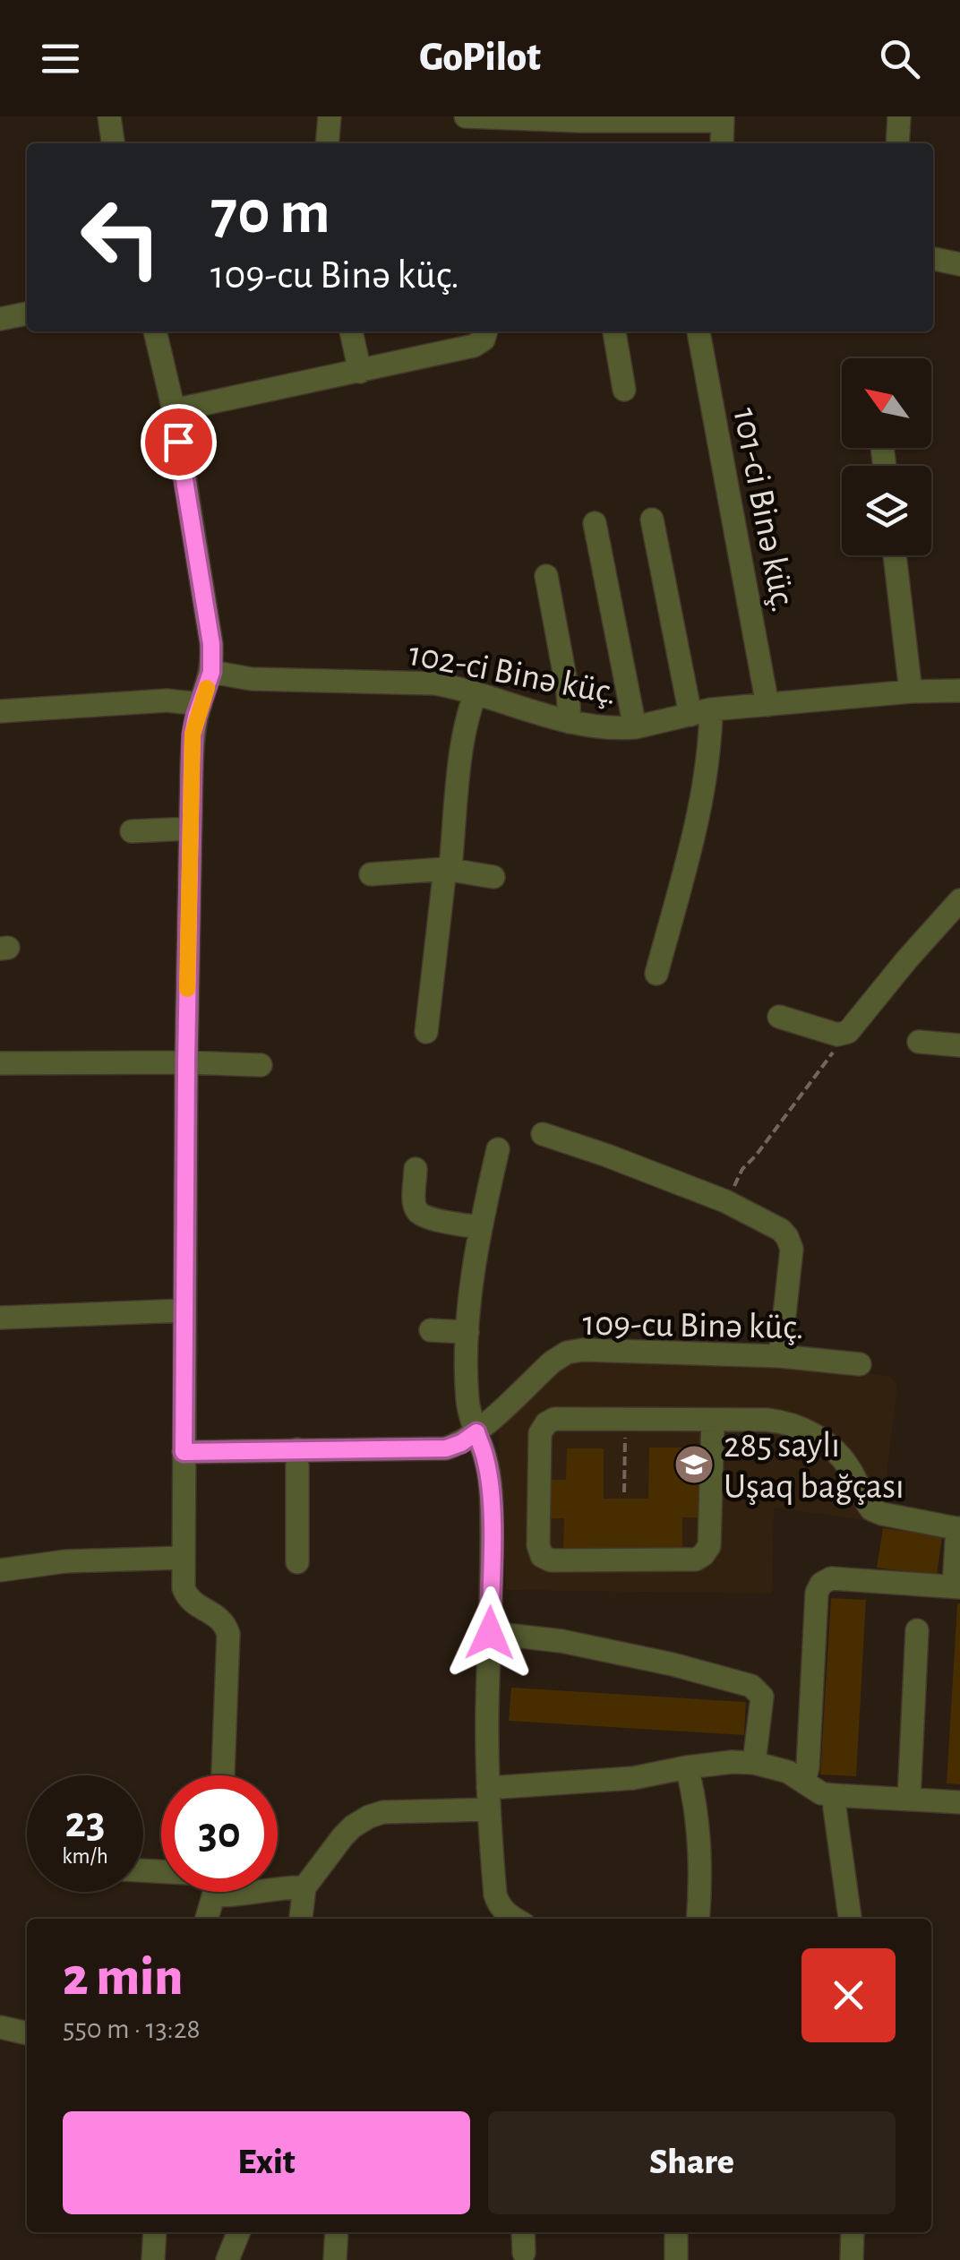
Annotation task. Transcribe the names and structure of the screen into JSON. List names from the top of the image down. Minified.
{"streets":{"street":["101-ci Binə küç.","102-ci Binə küç.","109-cu Binə küç."]},"crossings":[["101-ci Binə küç.","102-ci Binə küç."]],"places":{"school or university":["285 saylı Uşaq bağçası"]},"north":"top left","page":{"header":"GoPilot","turn":["70 m","109-cu Binə küç."],"speed":"23 km/h","limit":"30","heading":["2 min","550 m · 13:28"],"buttons":["Exit","Share"]}}
